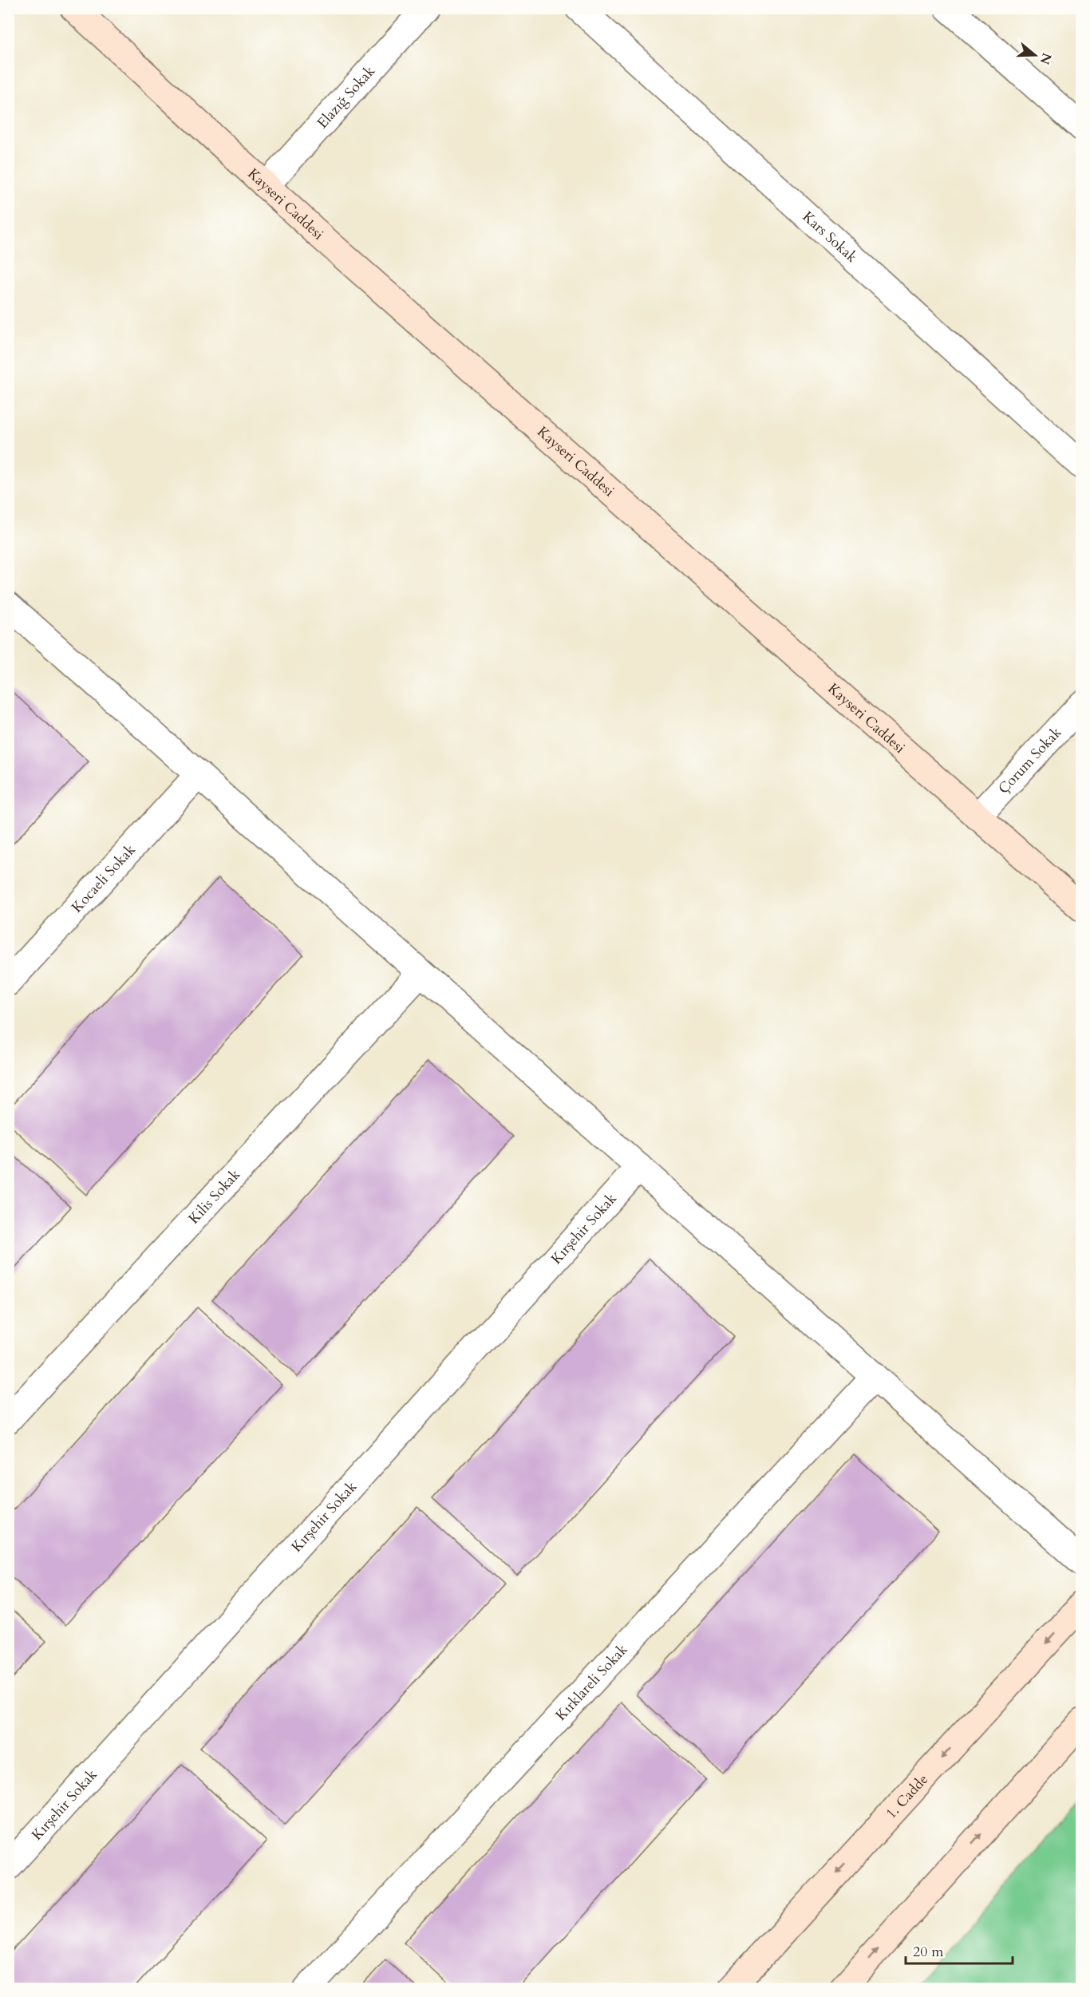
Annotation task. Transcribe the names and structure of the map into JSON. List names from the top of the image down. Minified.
{"streets":{"street":["Elazığ Sokak","Kayseri Caddesi","Kars Sokak","Çorum Sokak","Kocaeli Sokak","Kilis Sokak","Kırşehir Sokak","Kırklareli Sokak","1. Cadde"]},"crossings":[["Elazığ Sokak","Kayseri Caddesi"],["Kayseri Caddesi","Çorum Sokak"]],"scale_bar":"20 m","north":"right"}
